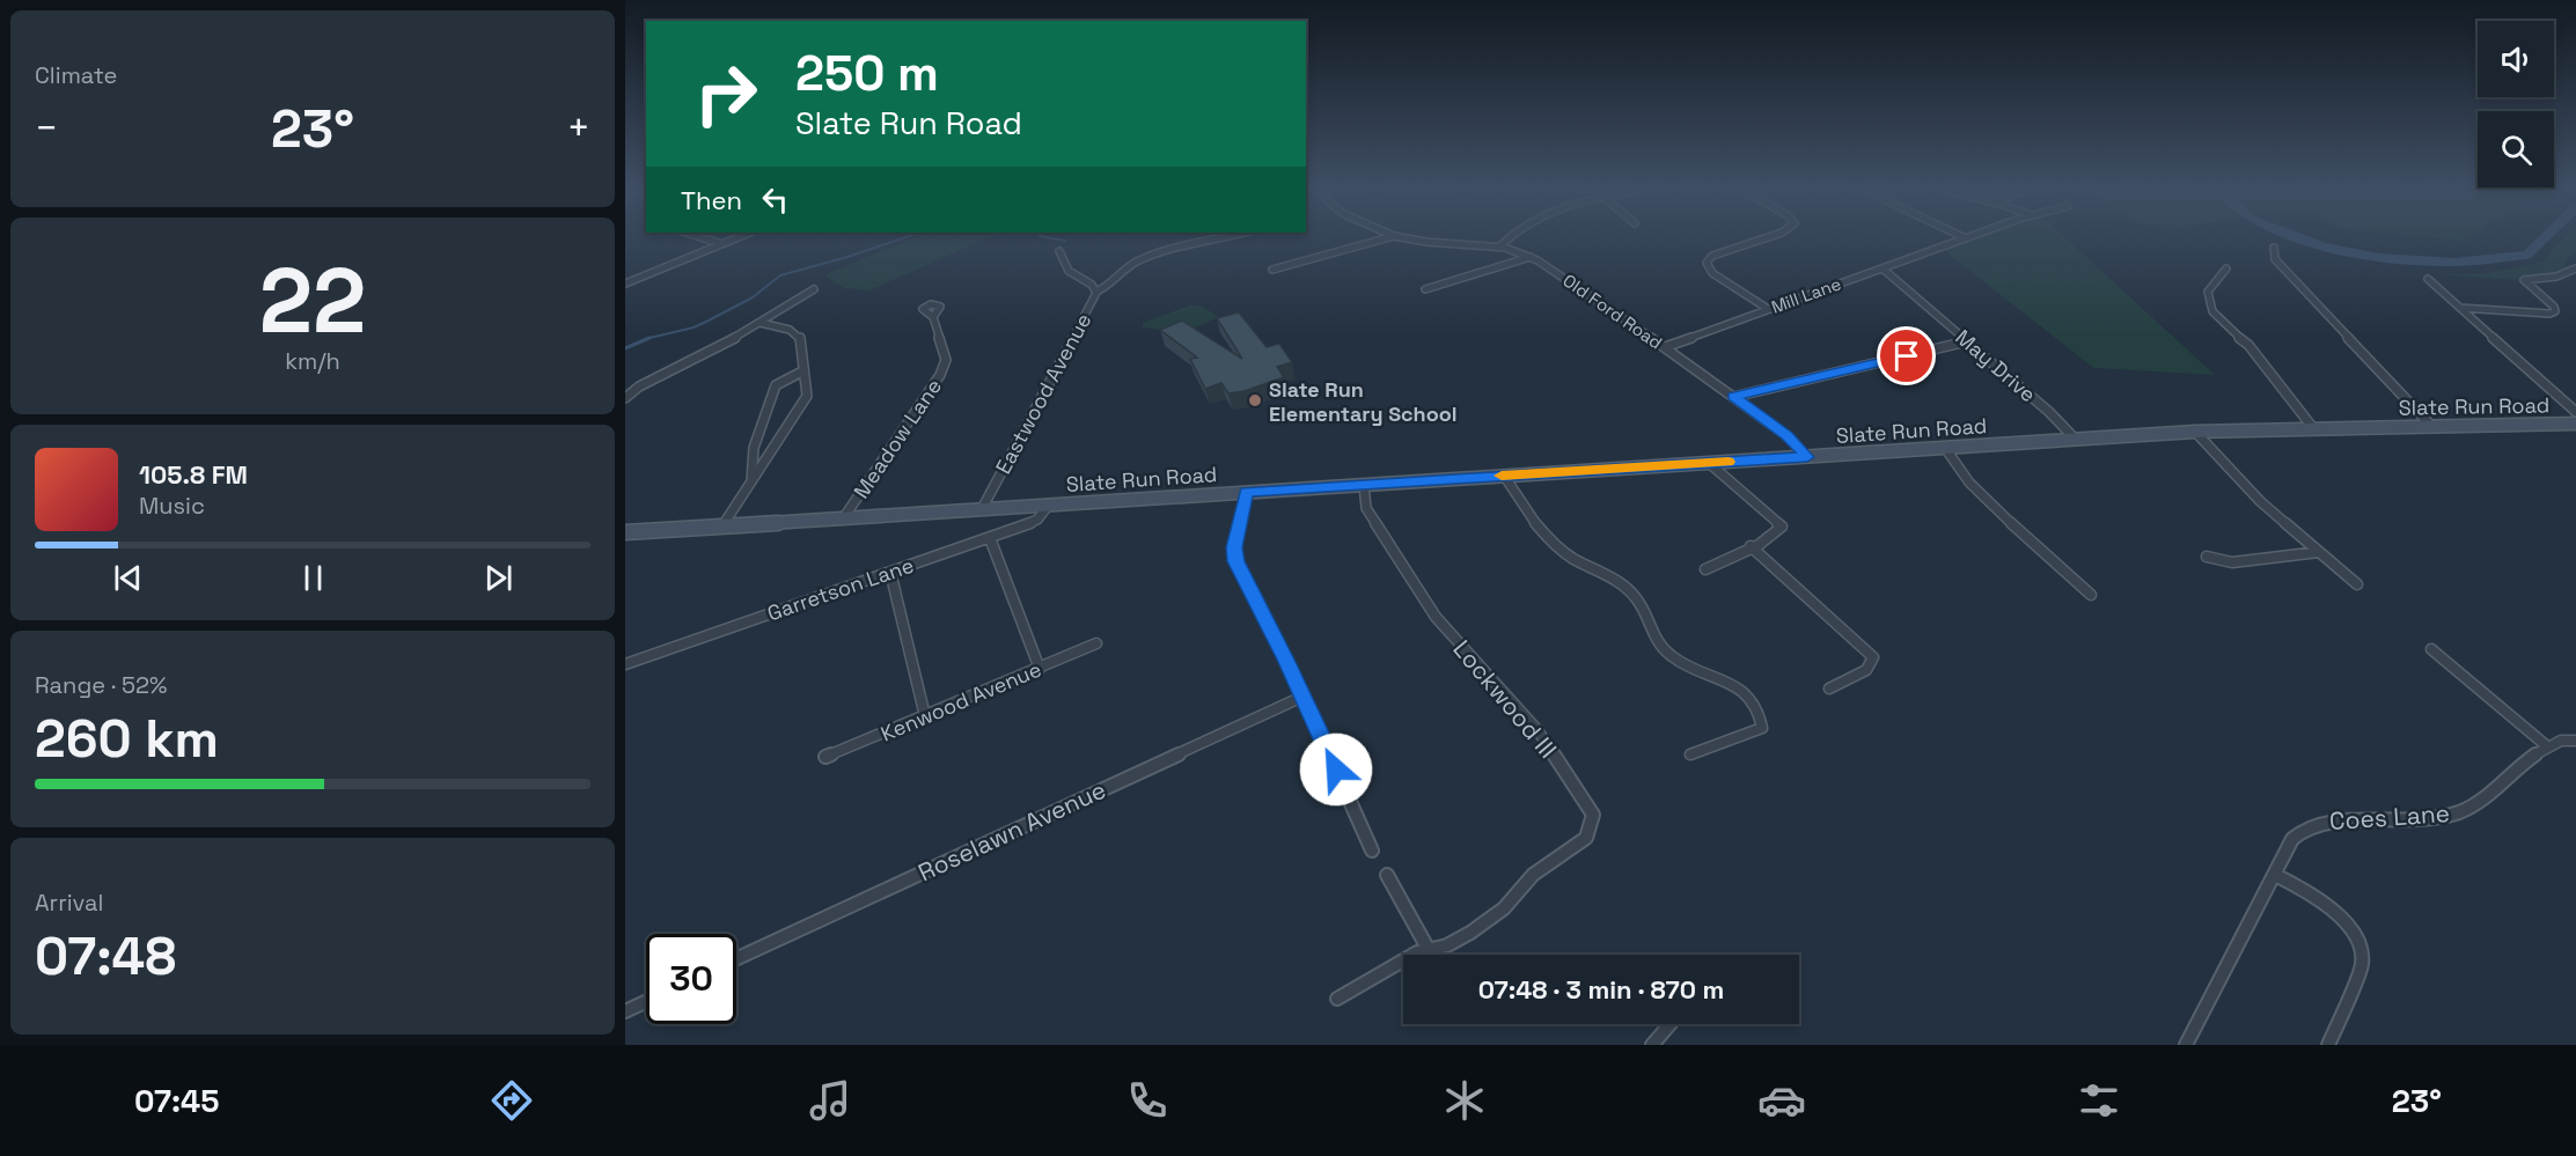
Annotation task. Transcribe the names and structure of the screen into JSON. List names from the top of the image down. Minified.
{"streets":{"street":["Mill Lane","Old Ford Road","May Drive","Eastwood Avenue","Slate Run Road","Meadow Lane","Garretson Lane","Lockwood III","Kenwood Avenue","Coes Lane","Roselawn Avenue"]},"crossings":[["Mill Lane","Old Ford Road"],["Mill Lane","May Drive"],["Old Ford Road","Slate Run Road"],["May Drive","Slate Run Road"],["Eastwood Avenue","Slate Run Road"],["Slate Run Road","Meadow Lane"],["Slate Run Road","Garretson Lane"],["Slate Run Road","Lockwood III"]],"places":["Slate Run Elementary School"],"page":{"tile":["Climate",["22","km/h"],["Range · 52%","260 km"],["Arrival","07:48"]],"turn":["250 m","Slate Run Road"],"heat":["−","23°","+"],"then":"Then","song":["105.8 FM","Music"],"limit":"30","trip":"07:48 · 3 min · 870 m","tabs":["07:45","23°"]}}
